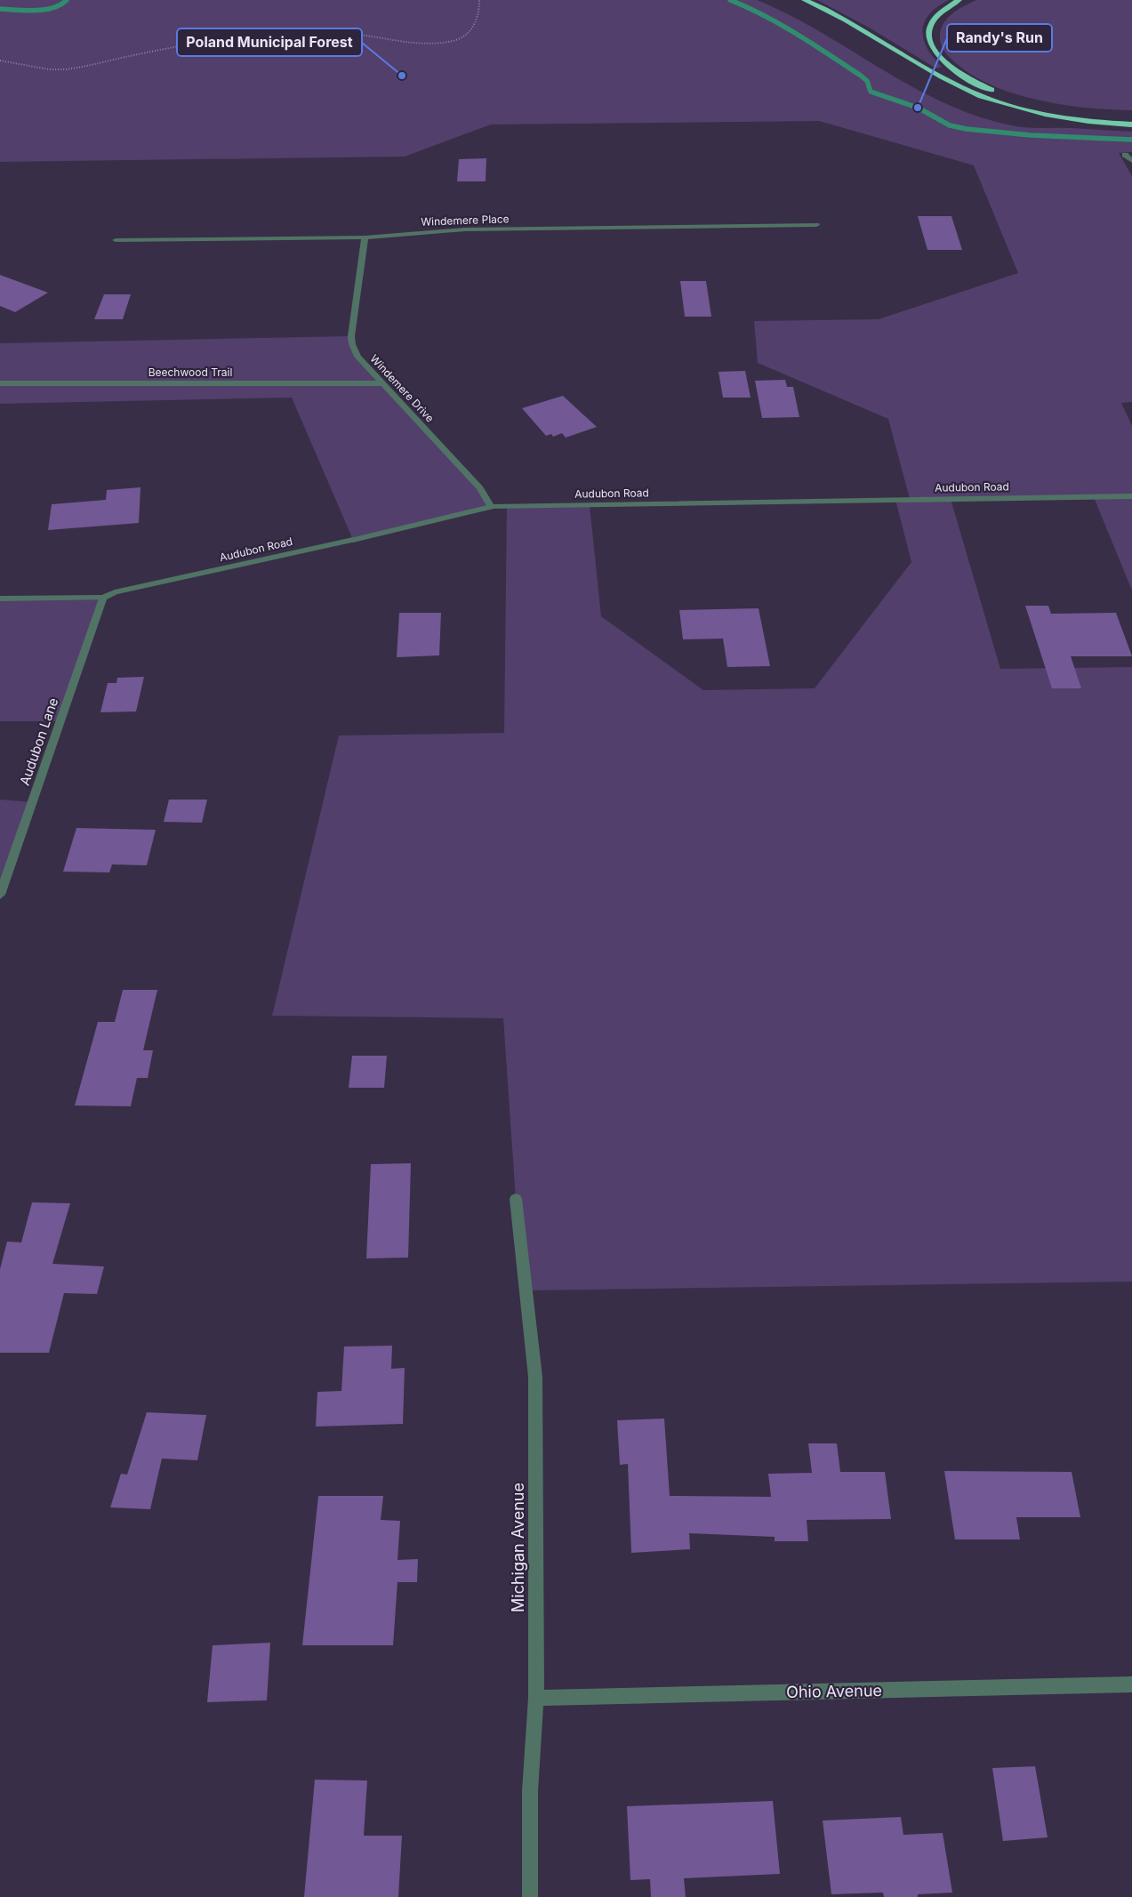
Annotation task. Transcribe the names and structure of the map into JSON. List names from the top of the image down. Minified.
{"streets":{"street":["Windemere Place","Beechwood Trail","Windemere Drive","Audubon Road","Audubon Lane","Michigan Avenue","Ohio Avenue"]},"crossings":[["Windemere Place","Windemere Drive"],["Beechwood Trail","Windemere Drive"],["Windemere Drive","Audubon Road"],["Audubon Road","Audubon Lane"],["Michigan Avenue","Ohio Avenue"]],"places":["Poland Municipal Forest","Randy's Run"]}
